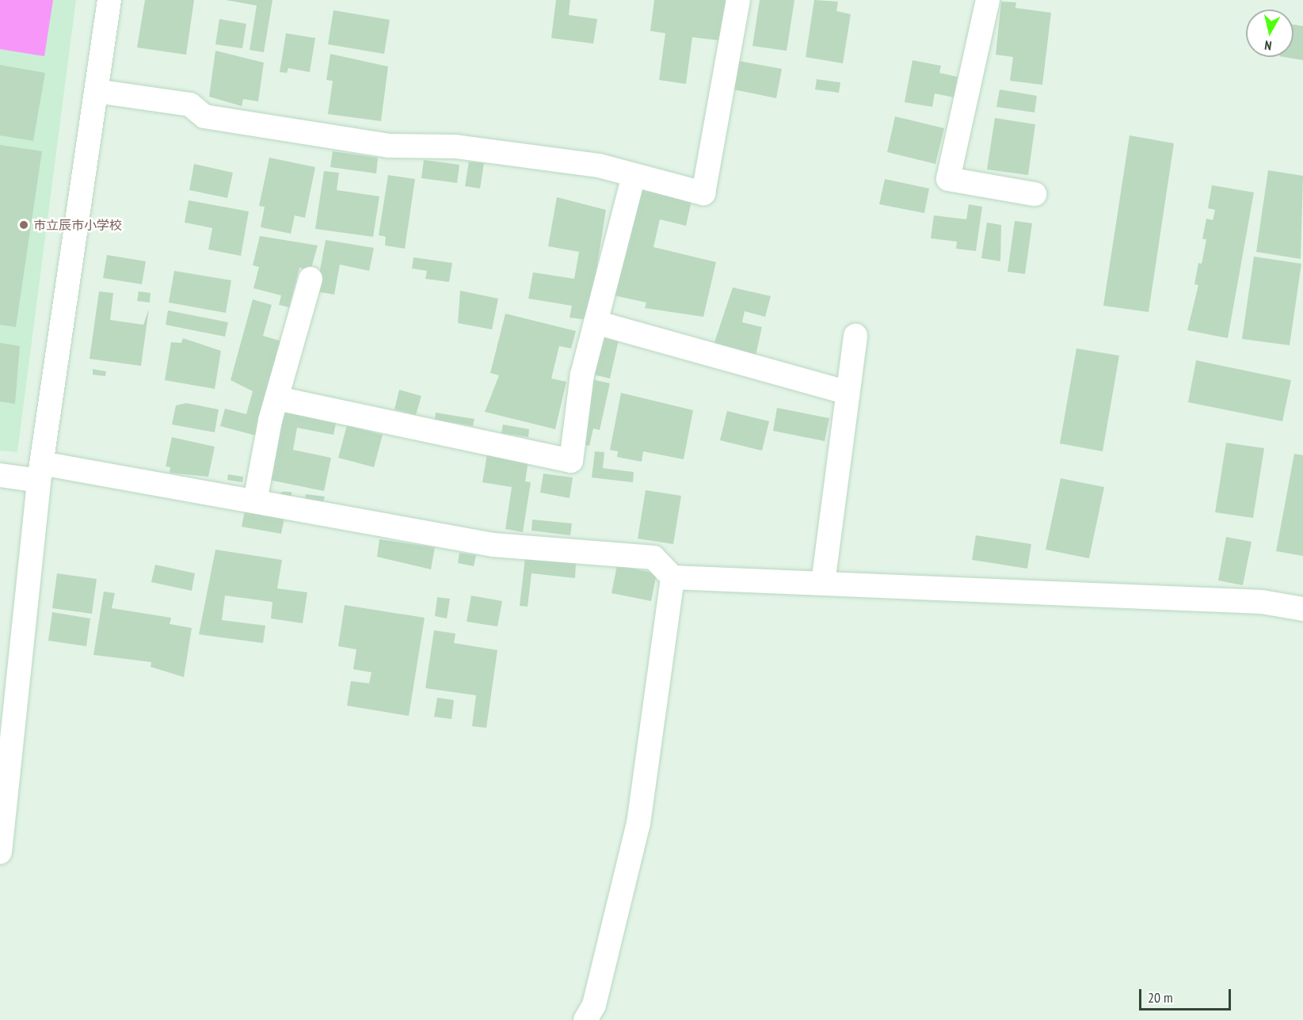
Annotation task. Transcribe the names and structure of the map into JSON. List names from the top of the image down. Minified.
{"places":["市立辰市小学校"],"scale_bar":"20 m","north":"bottom"}
